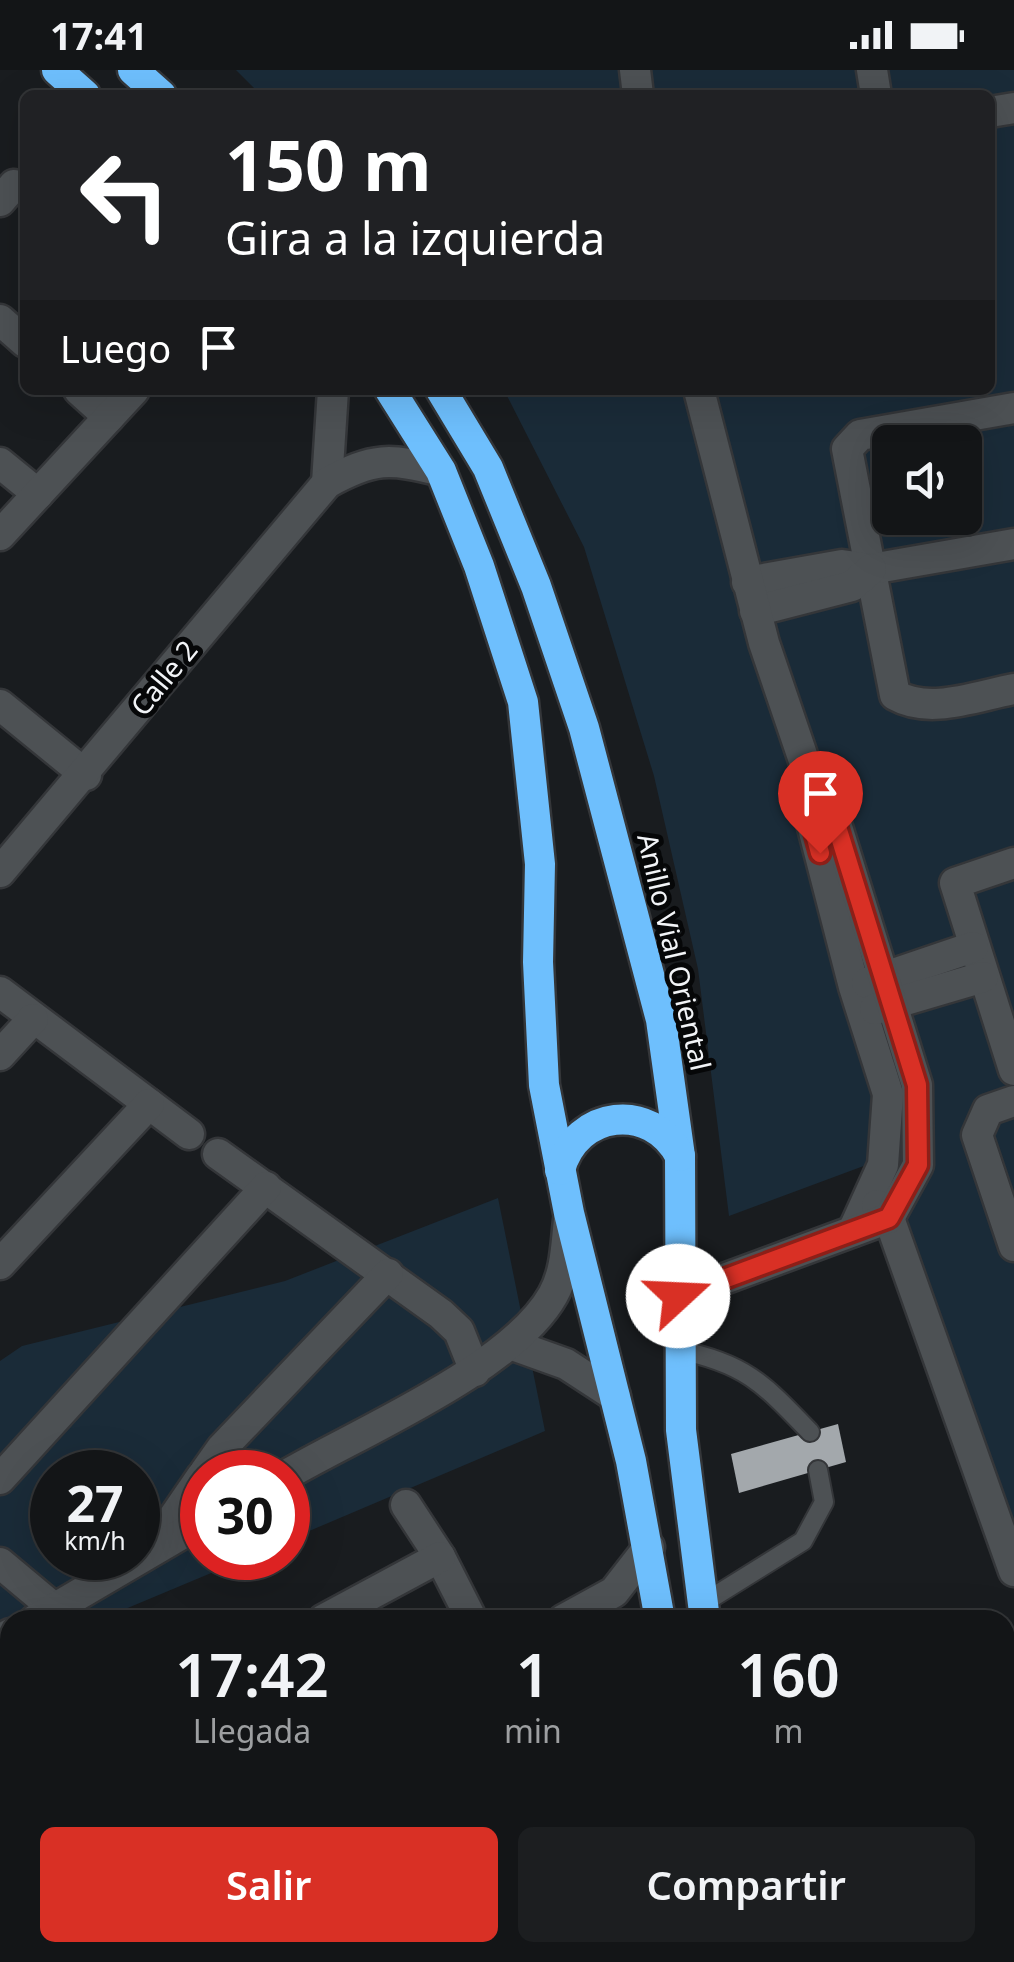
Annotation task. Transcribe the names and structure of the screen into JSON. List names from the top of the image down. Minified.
{"streets":{"highway":["Anillo Vial Oriental"],"street":["Calle 2"]},"page":{"status":"17:41","turn":["150 m","Gira a la izquierda"],"then":"Luego","speed":"27 km/h","limit":"30","eta":["17:42","Llegada","1","min","160","m"],"buttons":["Salir","Compartir"]}}
